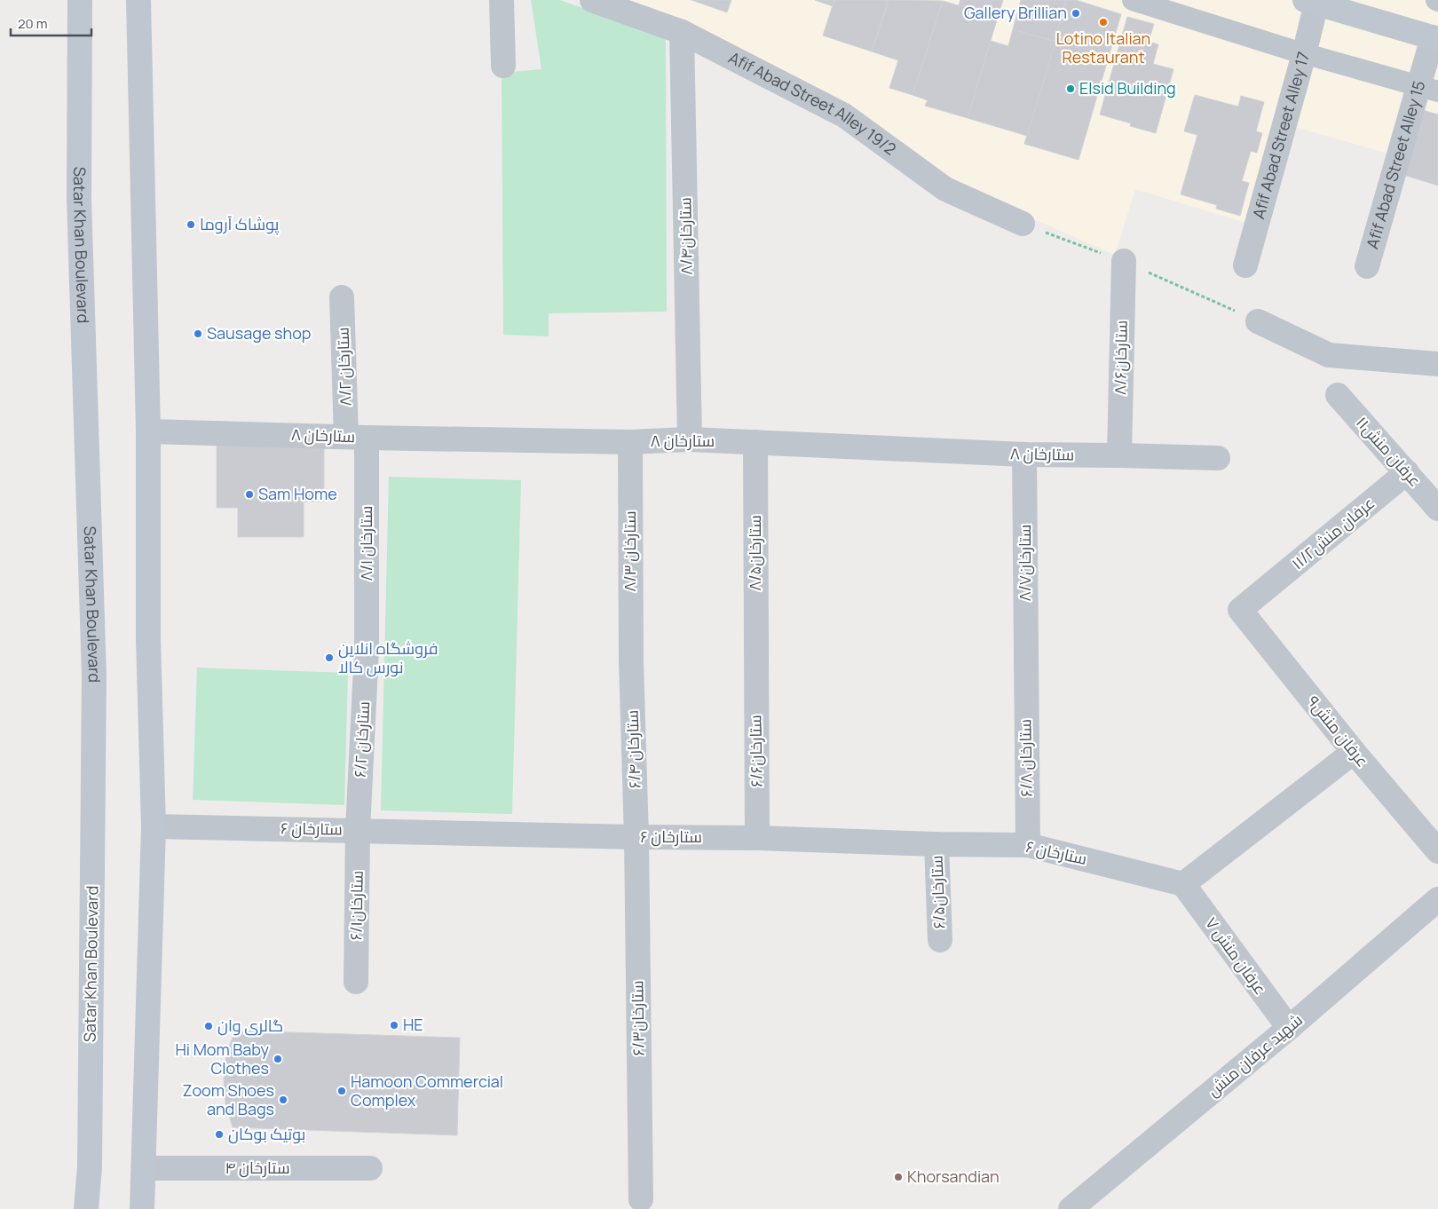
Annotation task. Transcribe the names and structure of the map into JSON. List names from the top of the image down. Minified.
{"streets":{"main road":["Satar Khan Boulevard"],"street":["Afif Abad Street Alley 19/2","Afif Abad Street Alley 17","Afif Abad Street Alley 15","ستارخان۸/۴","ستارخان۸/۶","ستارخان ۸/۲","ستارخان ۸","عرفان منش۱۱","عرفان منش۱۱/۲","ستارخان ۸/۱","ستارخان ۸/۳","ستارخان۸/۵","ستارخان۸/۷","عرفان منش۹","ستارخان ۶/۲","ستارخان ۶/۴","ستارخان۶/۶","ستارخان ۶/۸","ستارخان ۶","ستارخان۶/۵","ستارخان۶/۱","عرفان منش ۷","ستارخان۶/۳","شهید عرفان منش","۴ ستارخان"]},"crossings":[["Afif Abad Street Alley 19/2","ستارخان۸/۴"],["ستارخان۸/۴","ستارخان ۸"],["ستارخان۸/۶","ستارخان ۸"],["ستارخان ۸/۲","ستارخان ۸"],["ستارخان ۸/۲","ستارخان ۸/۱"],["ستارخان ۸","ستارخان ۸/۱"],["ستارخان ۸","ستارخان ۸/۳"],["ستارخان ۸","ستارخان۸/۵"],["ستارخان ۸","ستارخان۸/۷"],["عرفان منش۱۱","عرفان منش۱۱/۲"],["عرفان منش۱۱/۲","عرفان منش۹"],["ستارخان ۸/۱","ستارخان ۶/۲"],["ستارخان ۸/۳","ستارخان ۶/۴"],["ستارخان۸/۵","ستارخان۶/۶"],["ستارخان۸/۷","ستارخان ۶/۸"],["ستارخان ۶/۲","ستارخان ۶"],["ستارخان ۶/۲","ستارخان۶/۱"],["ستارخان ۶/۴","ستارخان ۶"],["ستارخان ۶/۴","ستارخان۶/۳"],["ستارخان۶/۶","ستارخان ۶"],["ستارخان ۶/۸","ستارخان ۶"],["ستارخان ۶","ستارخان۶/۵"],["ستارخان ۶","ستارخان۶/۱"],["ستارخان ۶","عرفان منش ۷"],["ستارخان ۶","ستارخان۶/۳"],["عرفان منش ۷","شهید عرفان منش"]],"places":["Gallery Brillian","Lotino Italian Restaurant","Elsid Building","پوشاک آروما","Sausage shop","Sam Home","فروشگاه انلاین نورس کالا","HE","گالری وان","Hi Mom Baby Clothes","Hamoon Commercial Complex","Zoom Shoes and Bags","بوتیک بوکان","Khorsandian"],"scale_bar":"20 m"}
